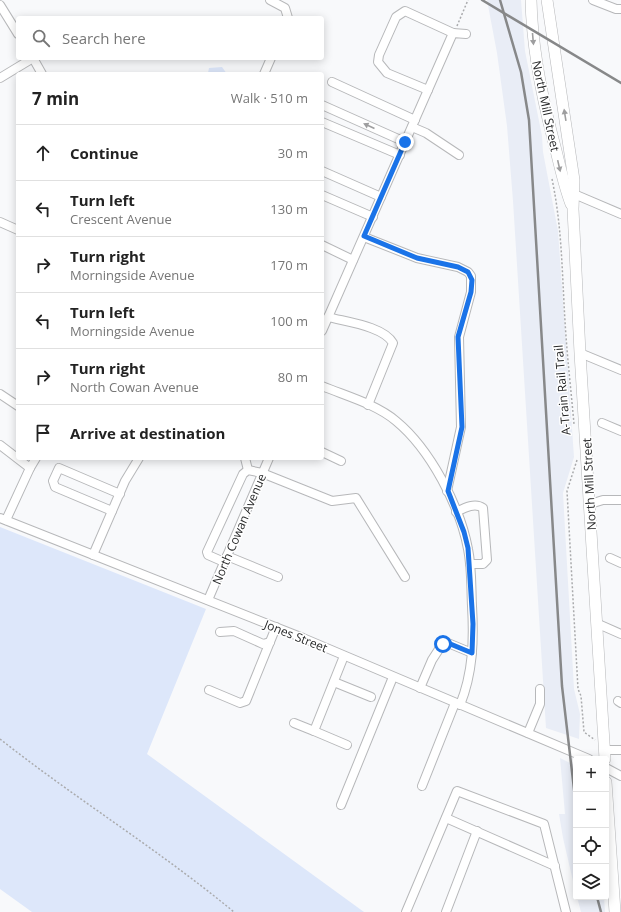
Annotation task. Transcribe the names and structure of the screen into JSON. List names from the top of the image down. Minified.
{"streets":{"main road":["North Mill Street"],"street":["North Cowan Avenue","Jones Street"],"path":["A-Train Rail Trail"]},"crossings":[["North Cowan Avenue","Jones Street"]],"page":{"search":"Search here","heading":["7 min","Walk · 510 m"],"list":[["Continue","30 m"],["Turn left","Crescent Avenue","130 m"],["Turn right","Morningside Avenue","170 m"],["Turn left","Morningside Avenue","100 m"],["Turn right","North Cowan Avenue","80 m"],"Arrive at destination"],"map_buttons":["+","−"]}}
